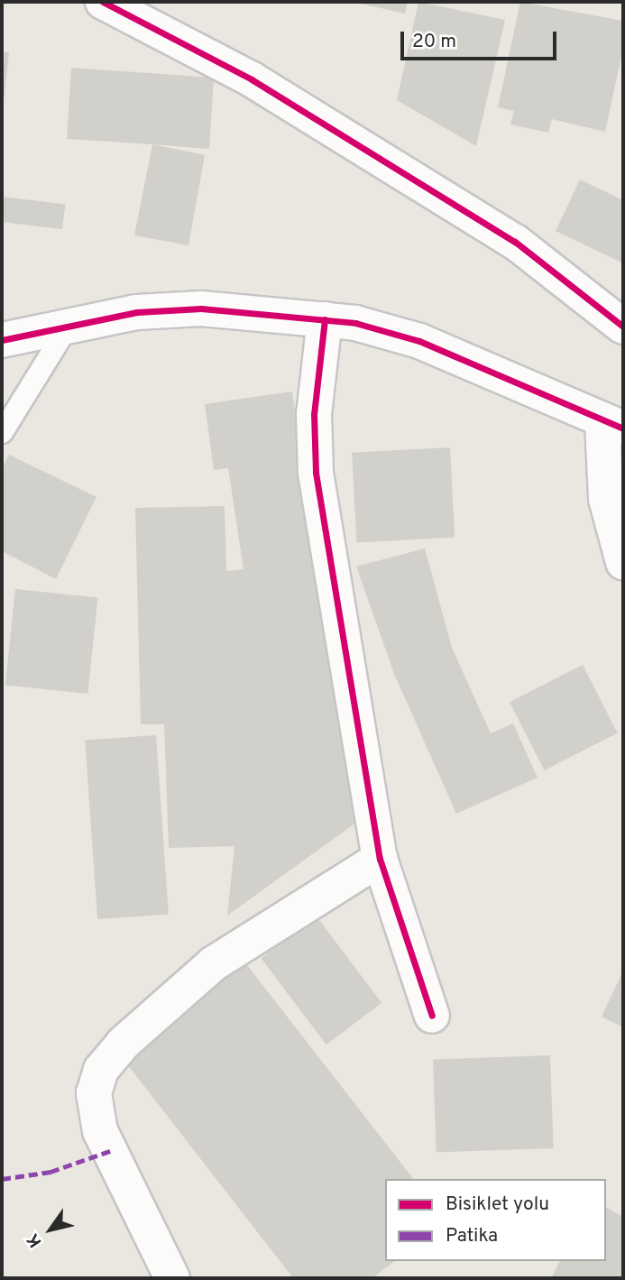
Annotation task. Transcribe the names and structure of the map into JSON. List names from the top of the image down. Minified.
{"legend":["Bisiklet yolu","Patika"],"scale_bar":"20 m","north":"bottom left"}
